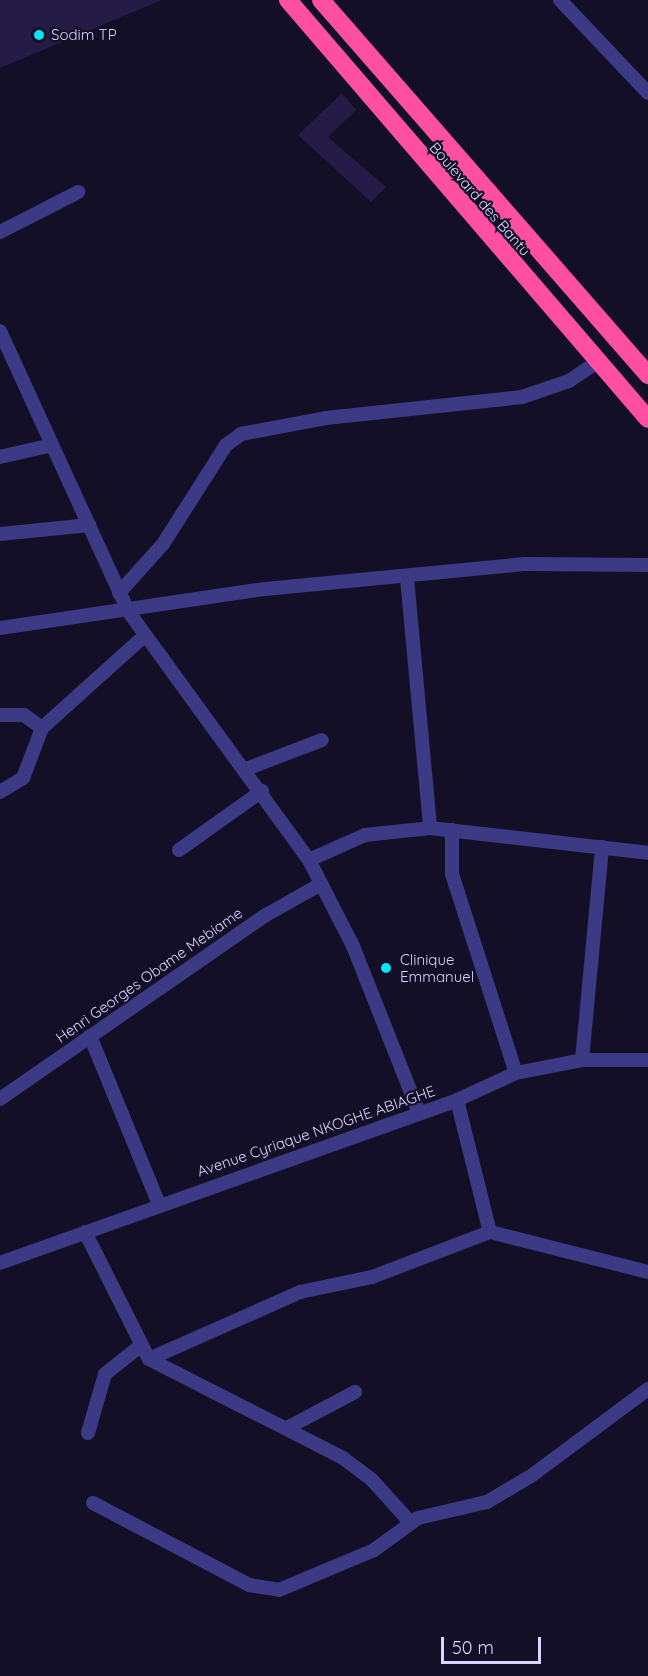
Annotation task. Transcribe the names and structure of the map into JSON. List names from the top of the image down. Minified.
{"streets":{"highway":["Boulevard des Bantu"],"street":["Henri Georges Obame Mebiame","Avenue Cyriaque NKOGHE ABIAGHE"]},"places":["Sodim TP","Clinique Emmanuel"],"scale_bar":"50 m"}
